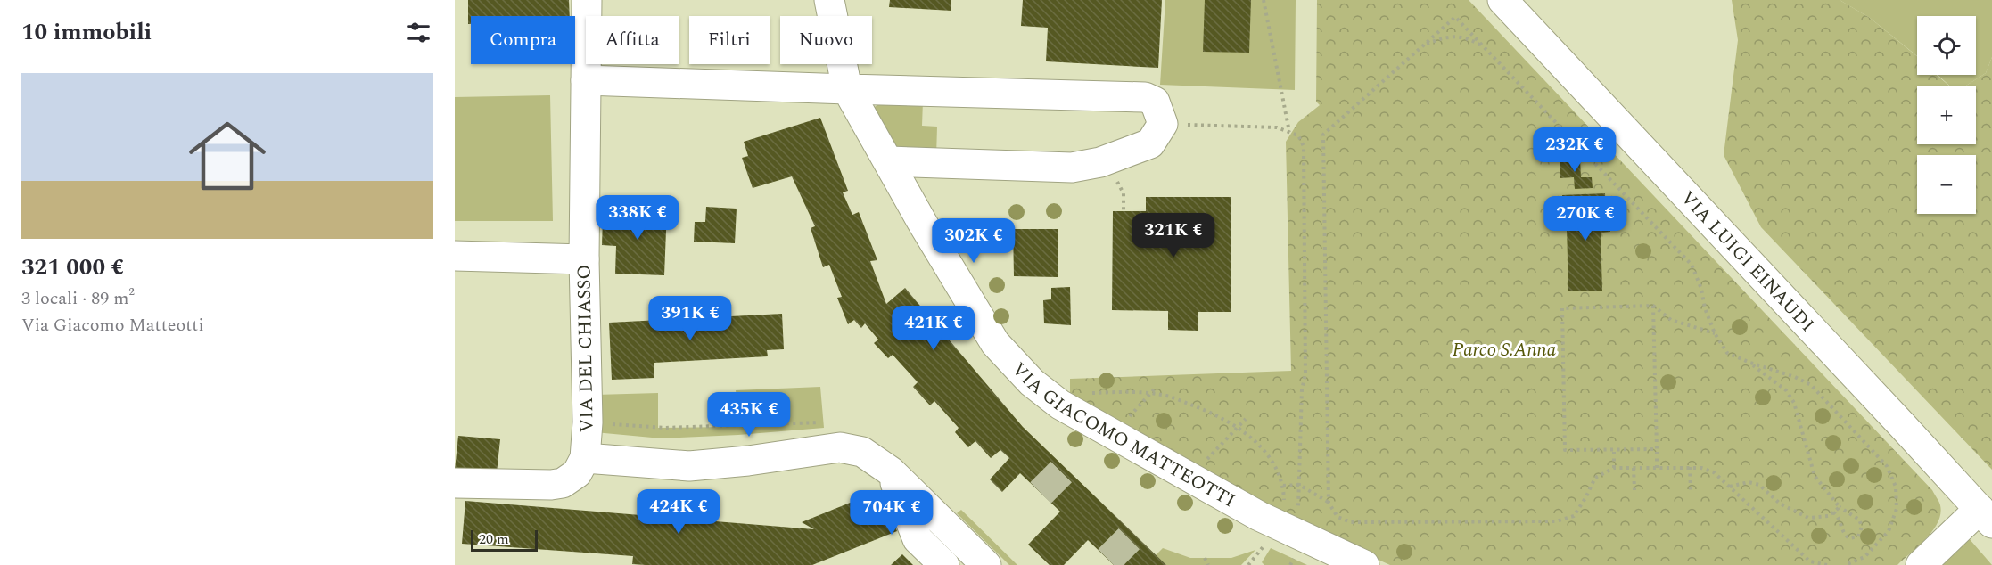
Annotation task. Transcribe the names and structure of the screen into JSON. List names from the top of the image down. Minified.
{"streets":{"street":["VIA LUIGI EINAUDI","VIA DEL CHIASSO","VIA GIACOMO MATTEOTTI"]},"parks":["Parco S.Anna"],"scale_bar":"20 m","page":{"heading":"10 immobili","map_buttons":["+","−"],"chip":["Compra","Affitta","Filtri","Nuovo"],"list":[{"name":"321 000 €","note":"3 locali · 89 m² · Via Giacomo Matteotti"}],"price":["232K €","338K €","270K €","321K €","302K €","391K €","421K €","435K €","424K €","704K €"],"scale":"20 m"}}
